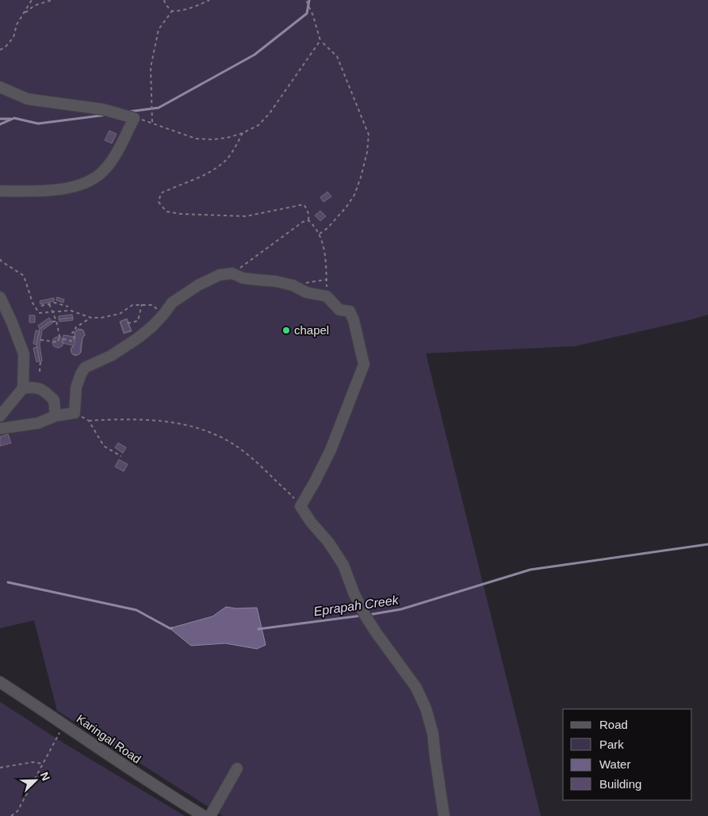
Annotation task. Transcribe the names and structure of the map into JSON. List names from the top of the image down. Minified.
{"streets":{"street":["Karingal Road"]},"water":["Eprapah Creek"],"places":["chapel"],"legend":["Road","Park","Water","Building"],"north":"top right"}
